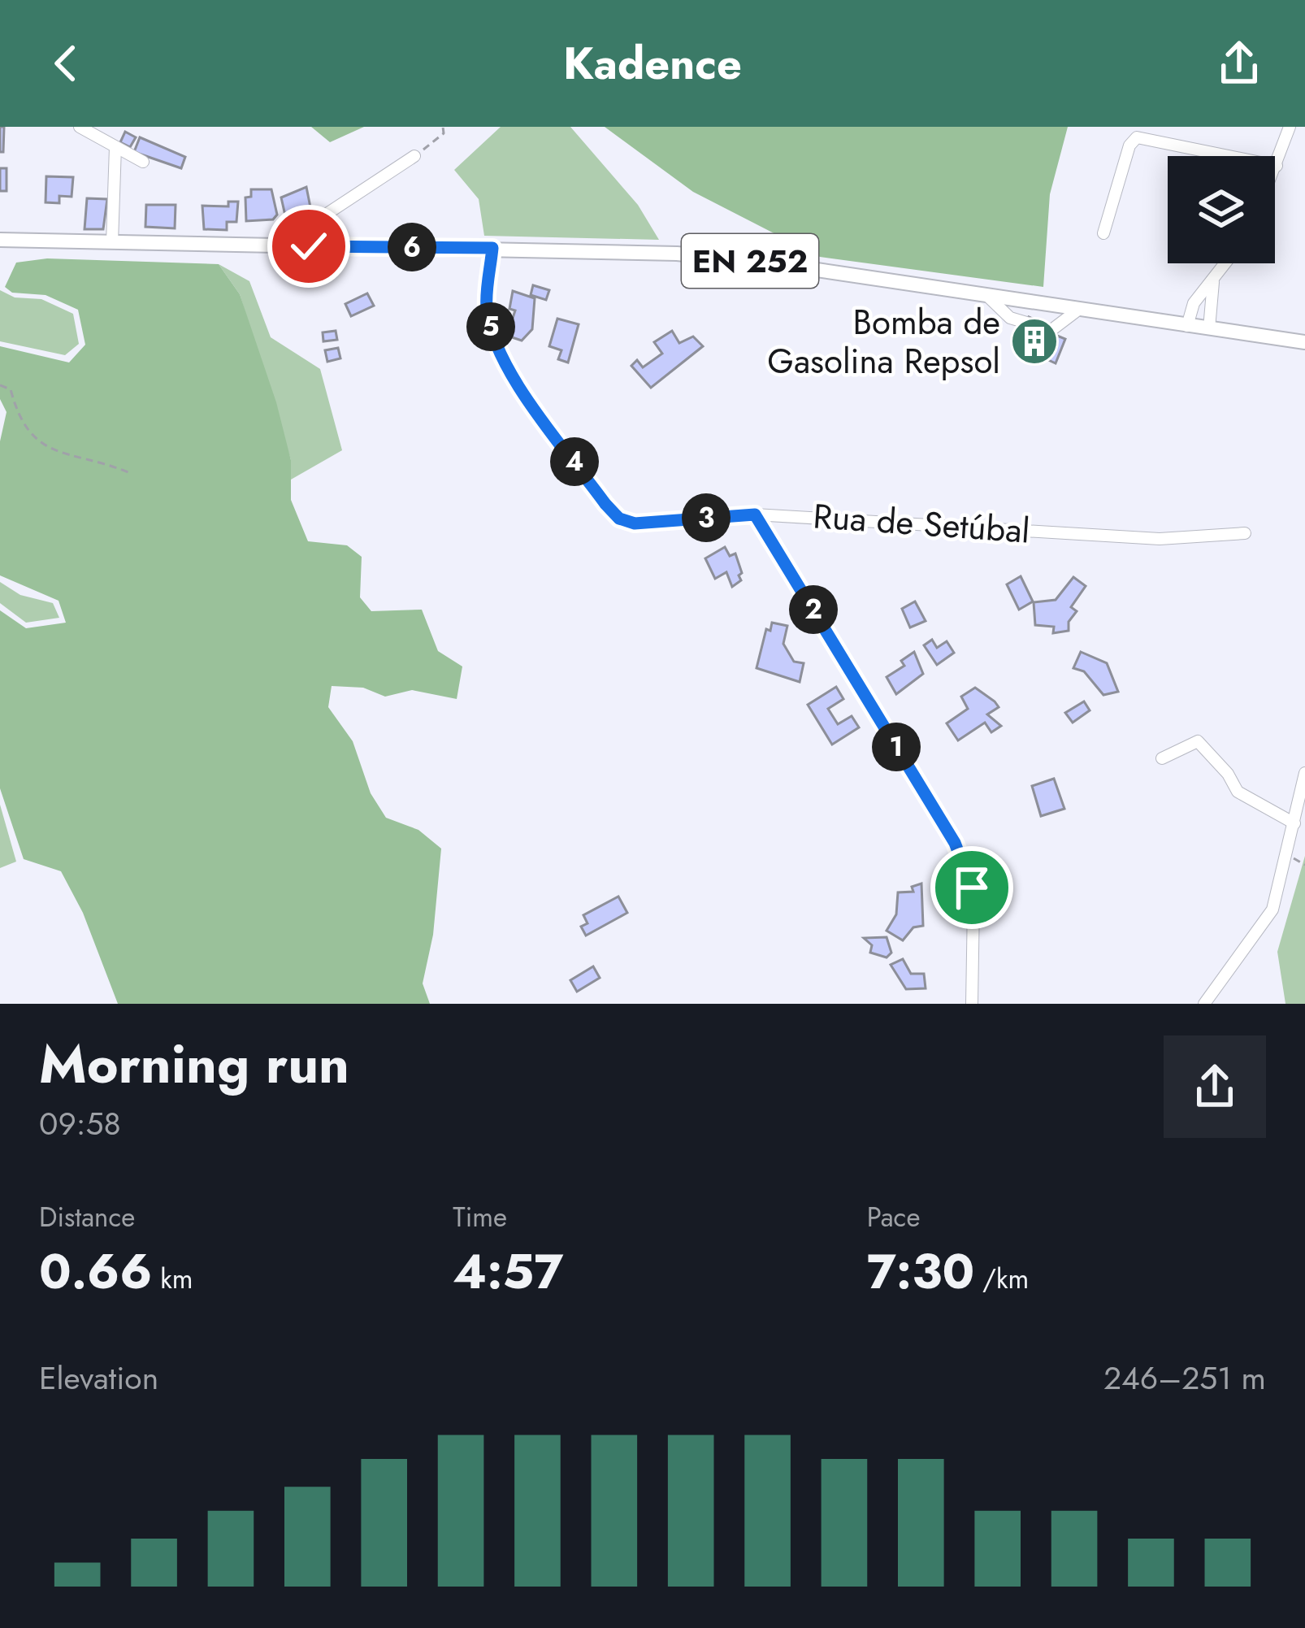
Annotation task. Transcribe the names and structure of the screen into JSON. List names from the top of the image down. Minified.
{"streets":{"main road":["EN 252"],"street":["Rua de Setúbal"]},"crossings":[["EN 252","Rua de Setúbal"]],"places":{"building":["Bomba de Gasolina Repsol"]},"page":{"header":"Kadence","pins":["6","5","4","3","2","1"],"heading":["Morning run","09:58"],"stats":[["Distance","0.66 km"],["Time","4:57"],["Pace","7:30 /km"]],"chart":["Elevation","246–251 m"]}}
